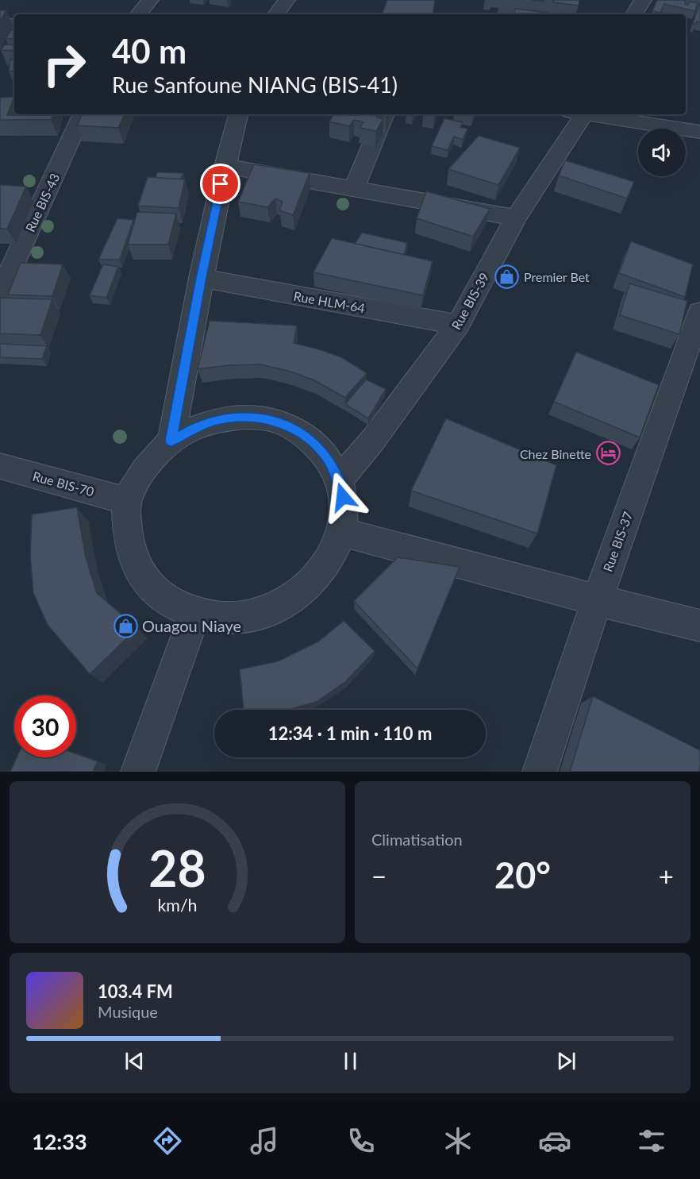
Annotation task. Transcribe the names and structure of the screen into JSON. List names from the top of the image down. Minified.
{"streets":{"street":["Rue BIS-43","Rue BIS-39","Rue HLM-64","Rue BIS-70","Rue BIS-37"]},"crossings":[["Rue BIS-39","Rue HLM-64"]],"places":{"shop":["Premier Bet","Ouagou Niaye"],"hotel":["Chez Binette"]},"page":{"turn":["40 m","Rue Sanfoune NIANG (BIS-41)"],"limit":"30","trip":"12:34 · 1 min · 110 m","tile":"Climatisation","heat":["−","20°","+"],"song":["103.4 FM","Musique"],"tabs":"12:33","gauge":["28","km/h"]}}
